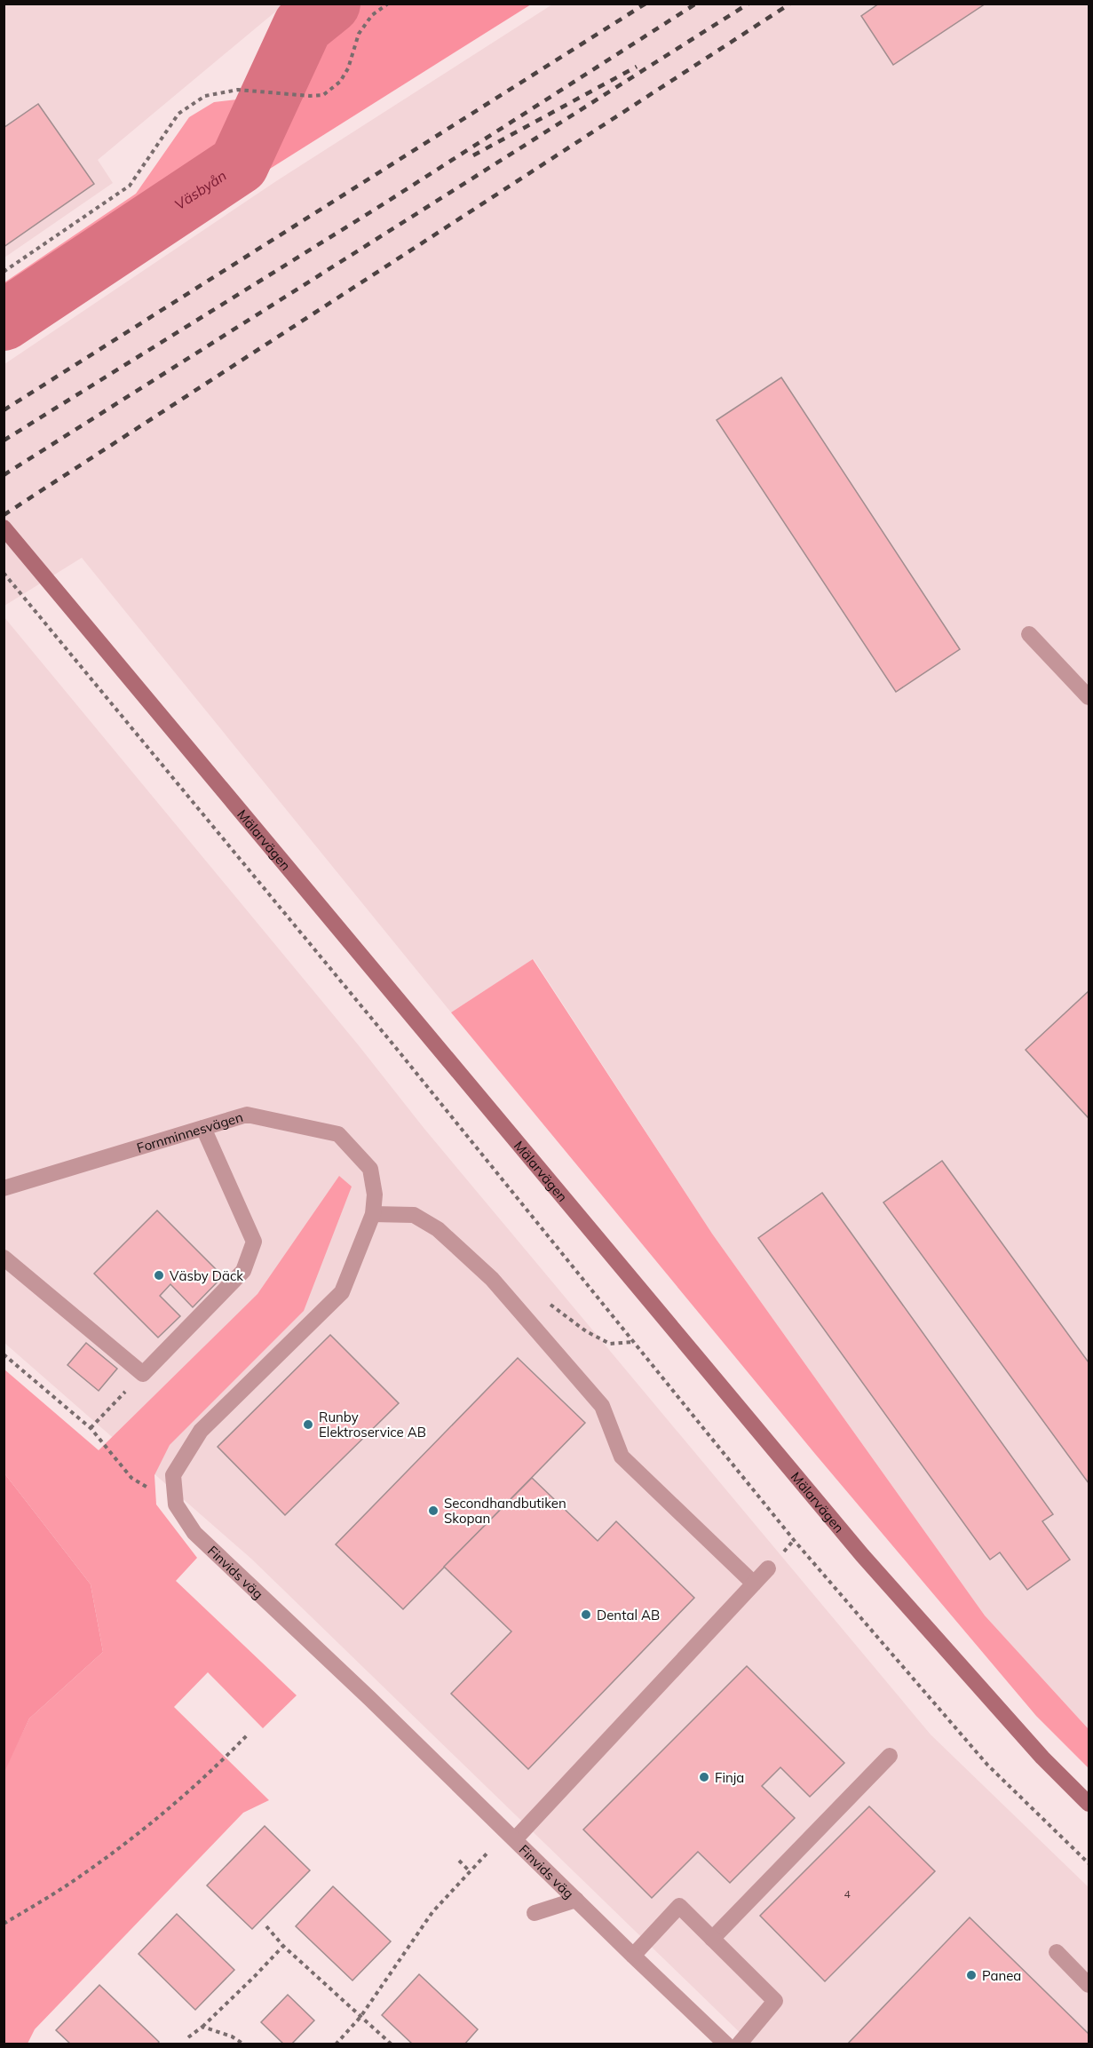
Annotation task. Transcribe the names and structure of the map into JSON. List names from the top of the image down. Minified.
{"streets":{"main road":["Mälarvägen"],"street":["Fornminnesvägen","Finvids väg"]},"crossings":[["Fornminnesvägen","Finvids väg"]],"water":["Väsbyån"],"places":["Väsby Däck","Runby Elektroservice AB","Secondhandbutiken Skopan","Dental AB","Finja","Panea"],"house_numbers":["4"]}
